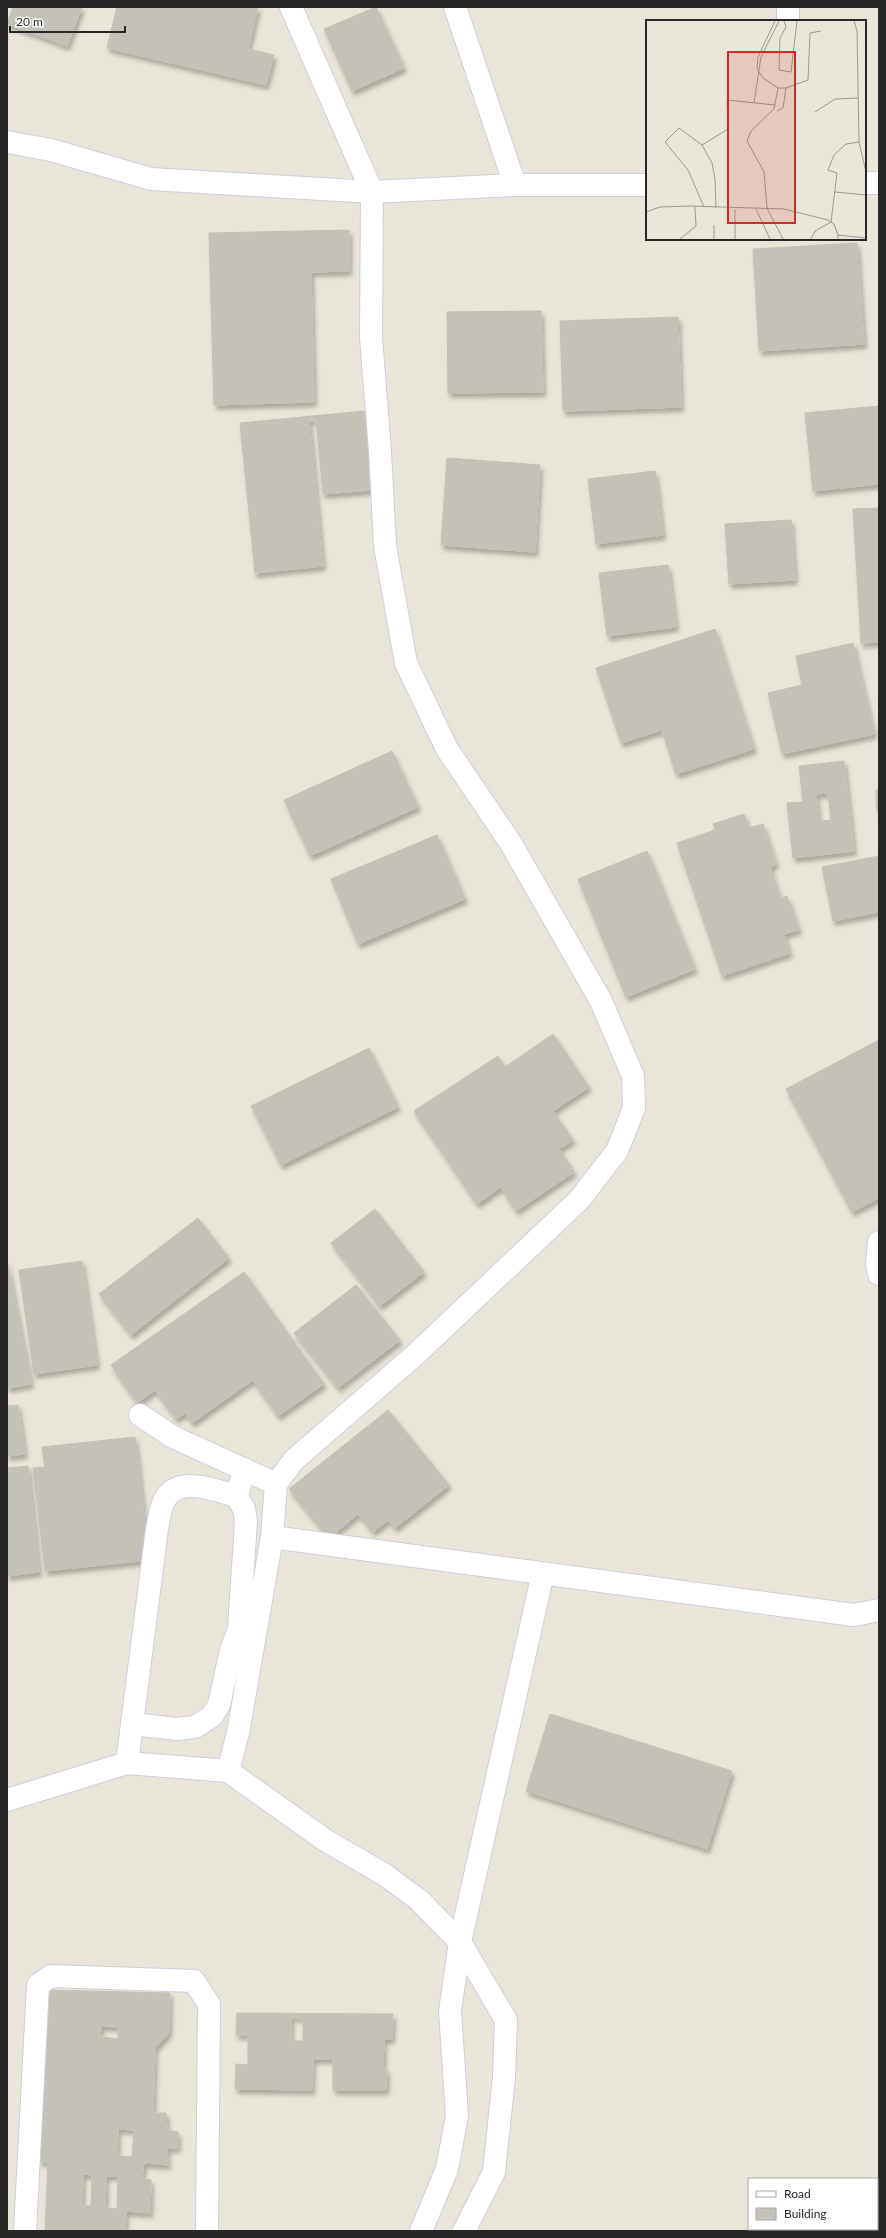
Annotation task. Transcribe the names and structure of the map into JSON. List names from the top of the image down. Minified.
{"legend":["Road","Building"],"scale_bar":"20 m"}
